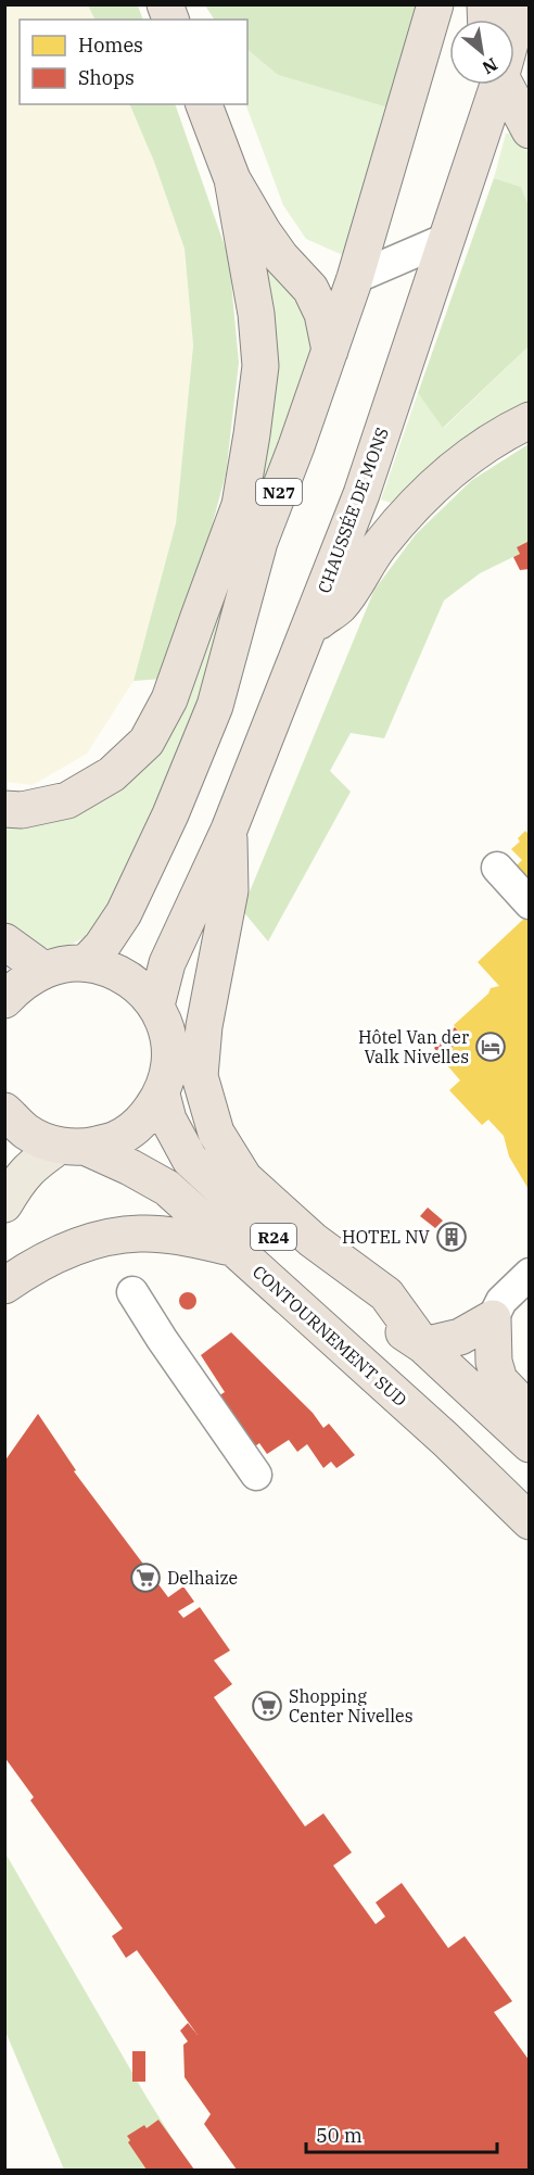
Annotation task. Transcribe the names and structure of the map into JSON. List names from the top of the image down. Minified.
{"streets":{"highway":["N27","CHAUSSÉE DE MONS","R24","CONTOURNEMENT SUD"]},"crossings":[["R24","CONTOURNEMENT SUD"]],"places":{"hotel":["Hôtel Van der Valk Nivelles"],"building":["HOTEL NV"],"supermarket":["Delhaize","Shopping Center Nivelles"]},"legend":["Homes","Shops"],"scale_bar":"50 m","north":"bottom right"}
